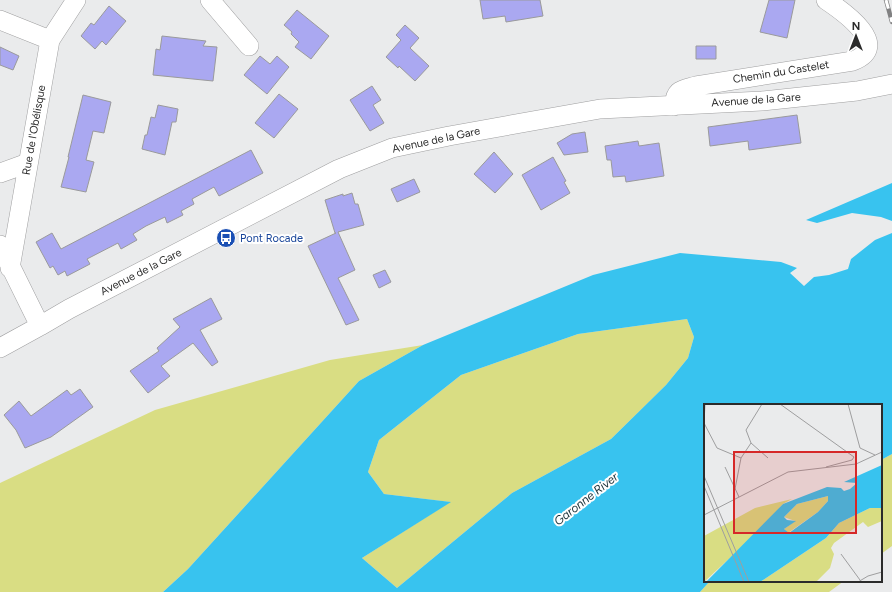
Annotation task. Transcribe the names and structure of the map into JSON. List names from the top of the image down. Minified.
{"streets":{"street":["Chemin du Castelet","Avenue de la Gare","Rue de l'Obélisque"]},"crossings":[["Chemin du Castelet","Avenue de la Gare"]],"water":["Garonne River"],"places":{"bus stop":["Pont Rocade"]},"north":"top"}
